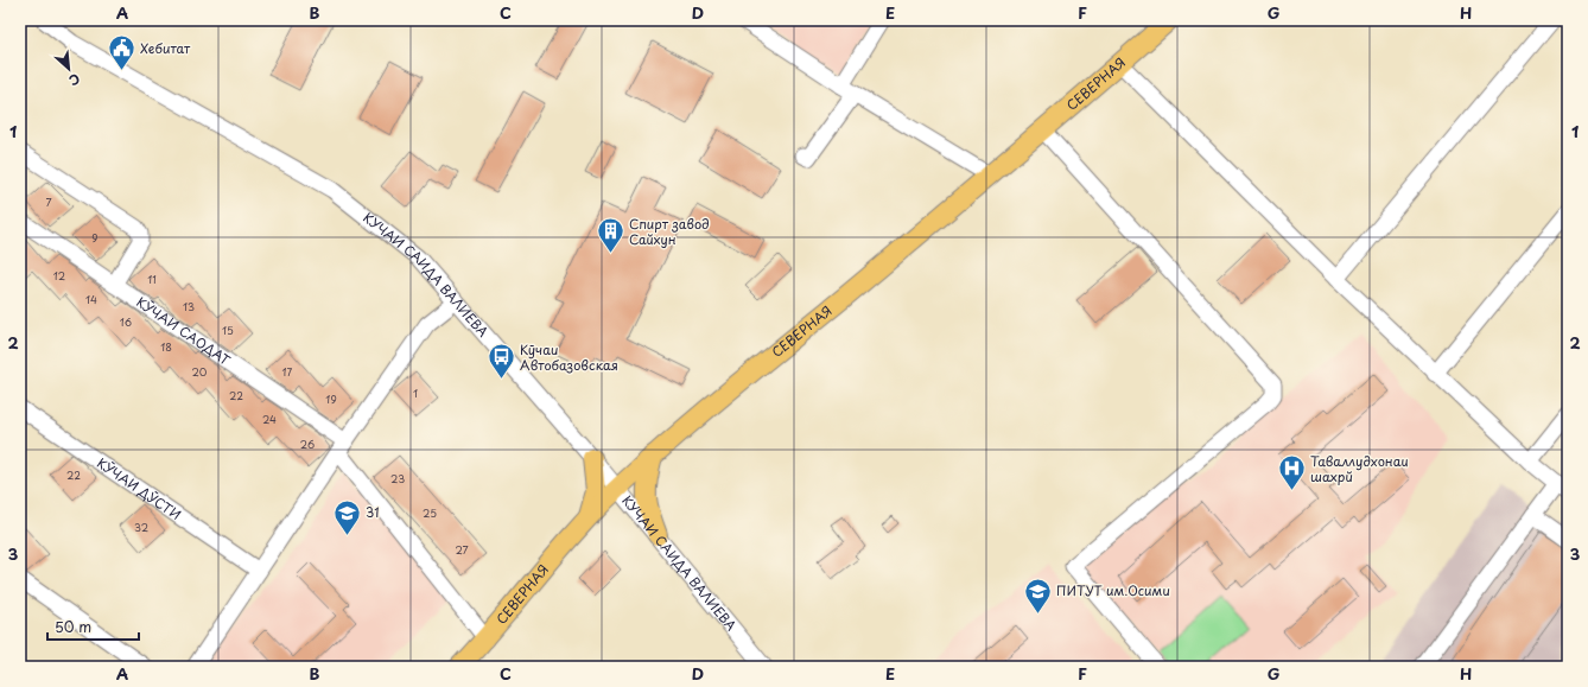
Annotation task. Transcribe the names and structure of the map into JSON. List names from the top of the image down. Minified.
{"streets":{"main road":["СЕВЕРНАЯ"],"street":["КУЧАИ САИДА ВАЛИЕВА","КӮЧАИ САОДАТ","КӮЧАИ ДӮСТИ"]},"crossings":[["СЕВЕРНАЯ","КУЧАИ САИДА ВАЛИЕВА"],["СЕВЕРНАЯ","КӮЧАИ САОДАТ"]],"places":{"public building":["Хебитат"],"building":["Спирт завод Сайхун"],"bus stop":["Кӯчаи Автобазовская"],"hospital":["Таваллудхонаи шахрй"],"school or university":["31","ПИТУТ им.Осими"]},"house_numbers":["7","9","12","11","14","13","16","15","18","20","17","1","22","19","24","26","22","23","25","32","27"],"scale_bar":"50 m","north":"bottom right","grid":{"columns":["A","B","C","D","E","F","G","H"],"rows":["1","2","3"]}}
